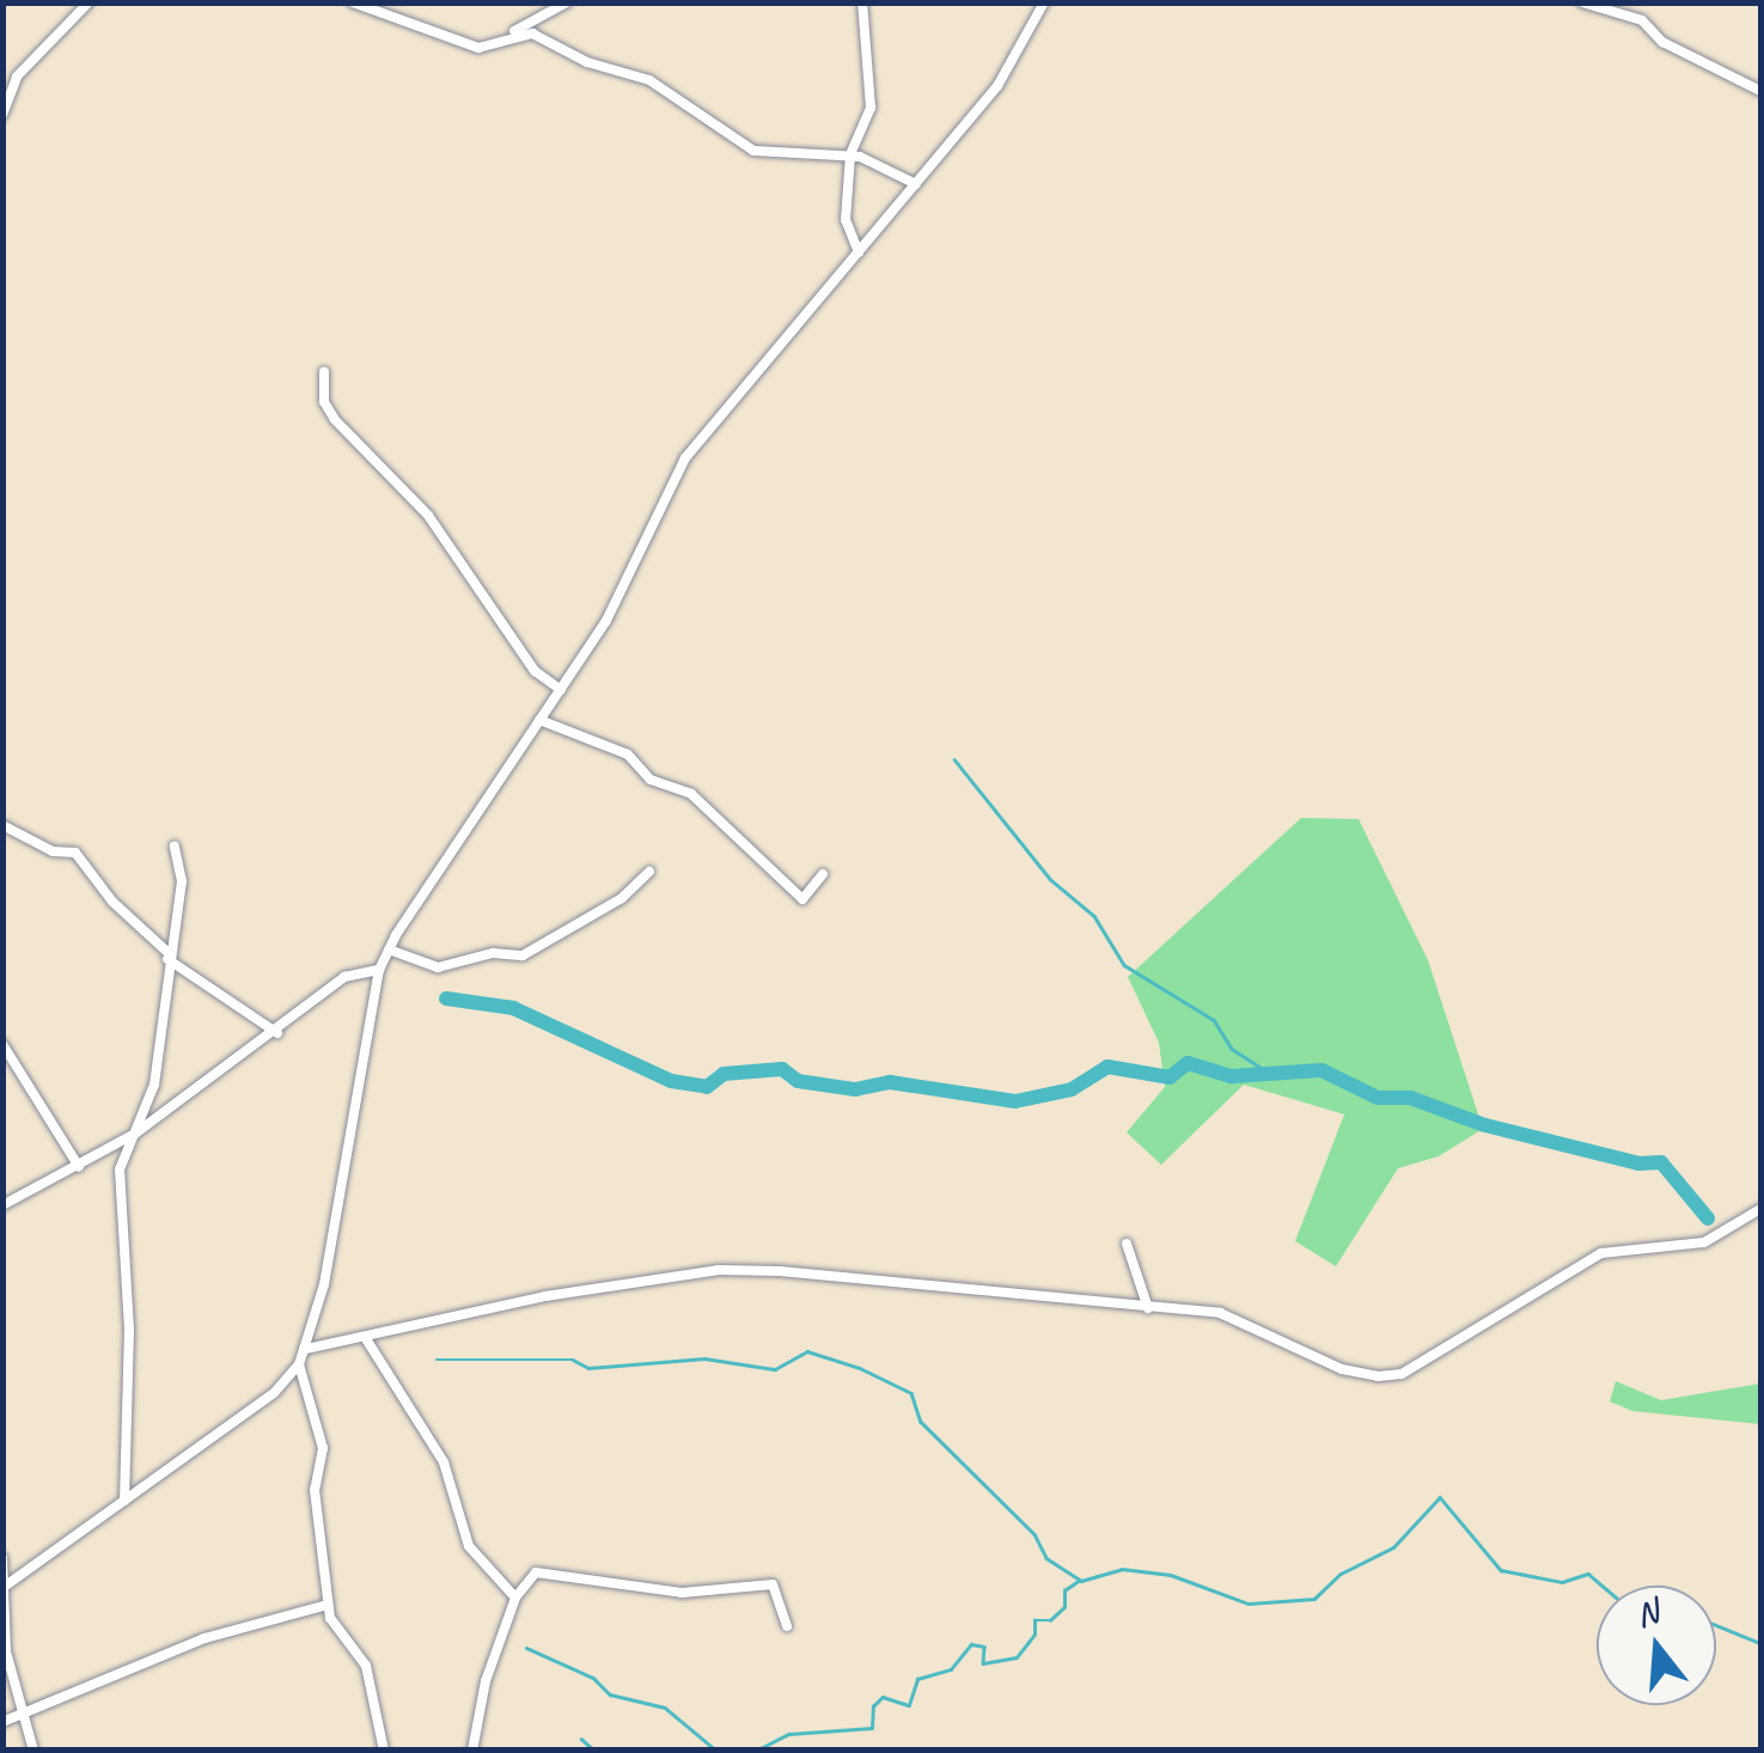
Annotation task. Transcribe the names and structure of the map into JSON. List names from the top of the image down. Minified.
{"north":"top"}
